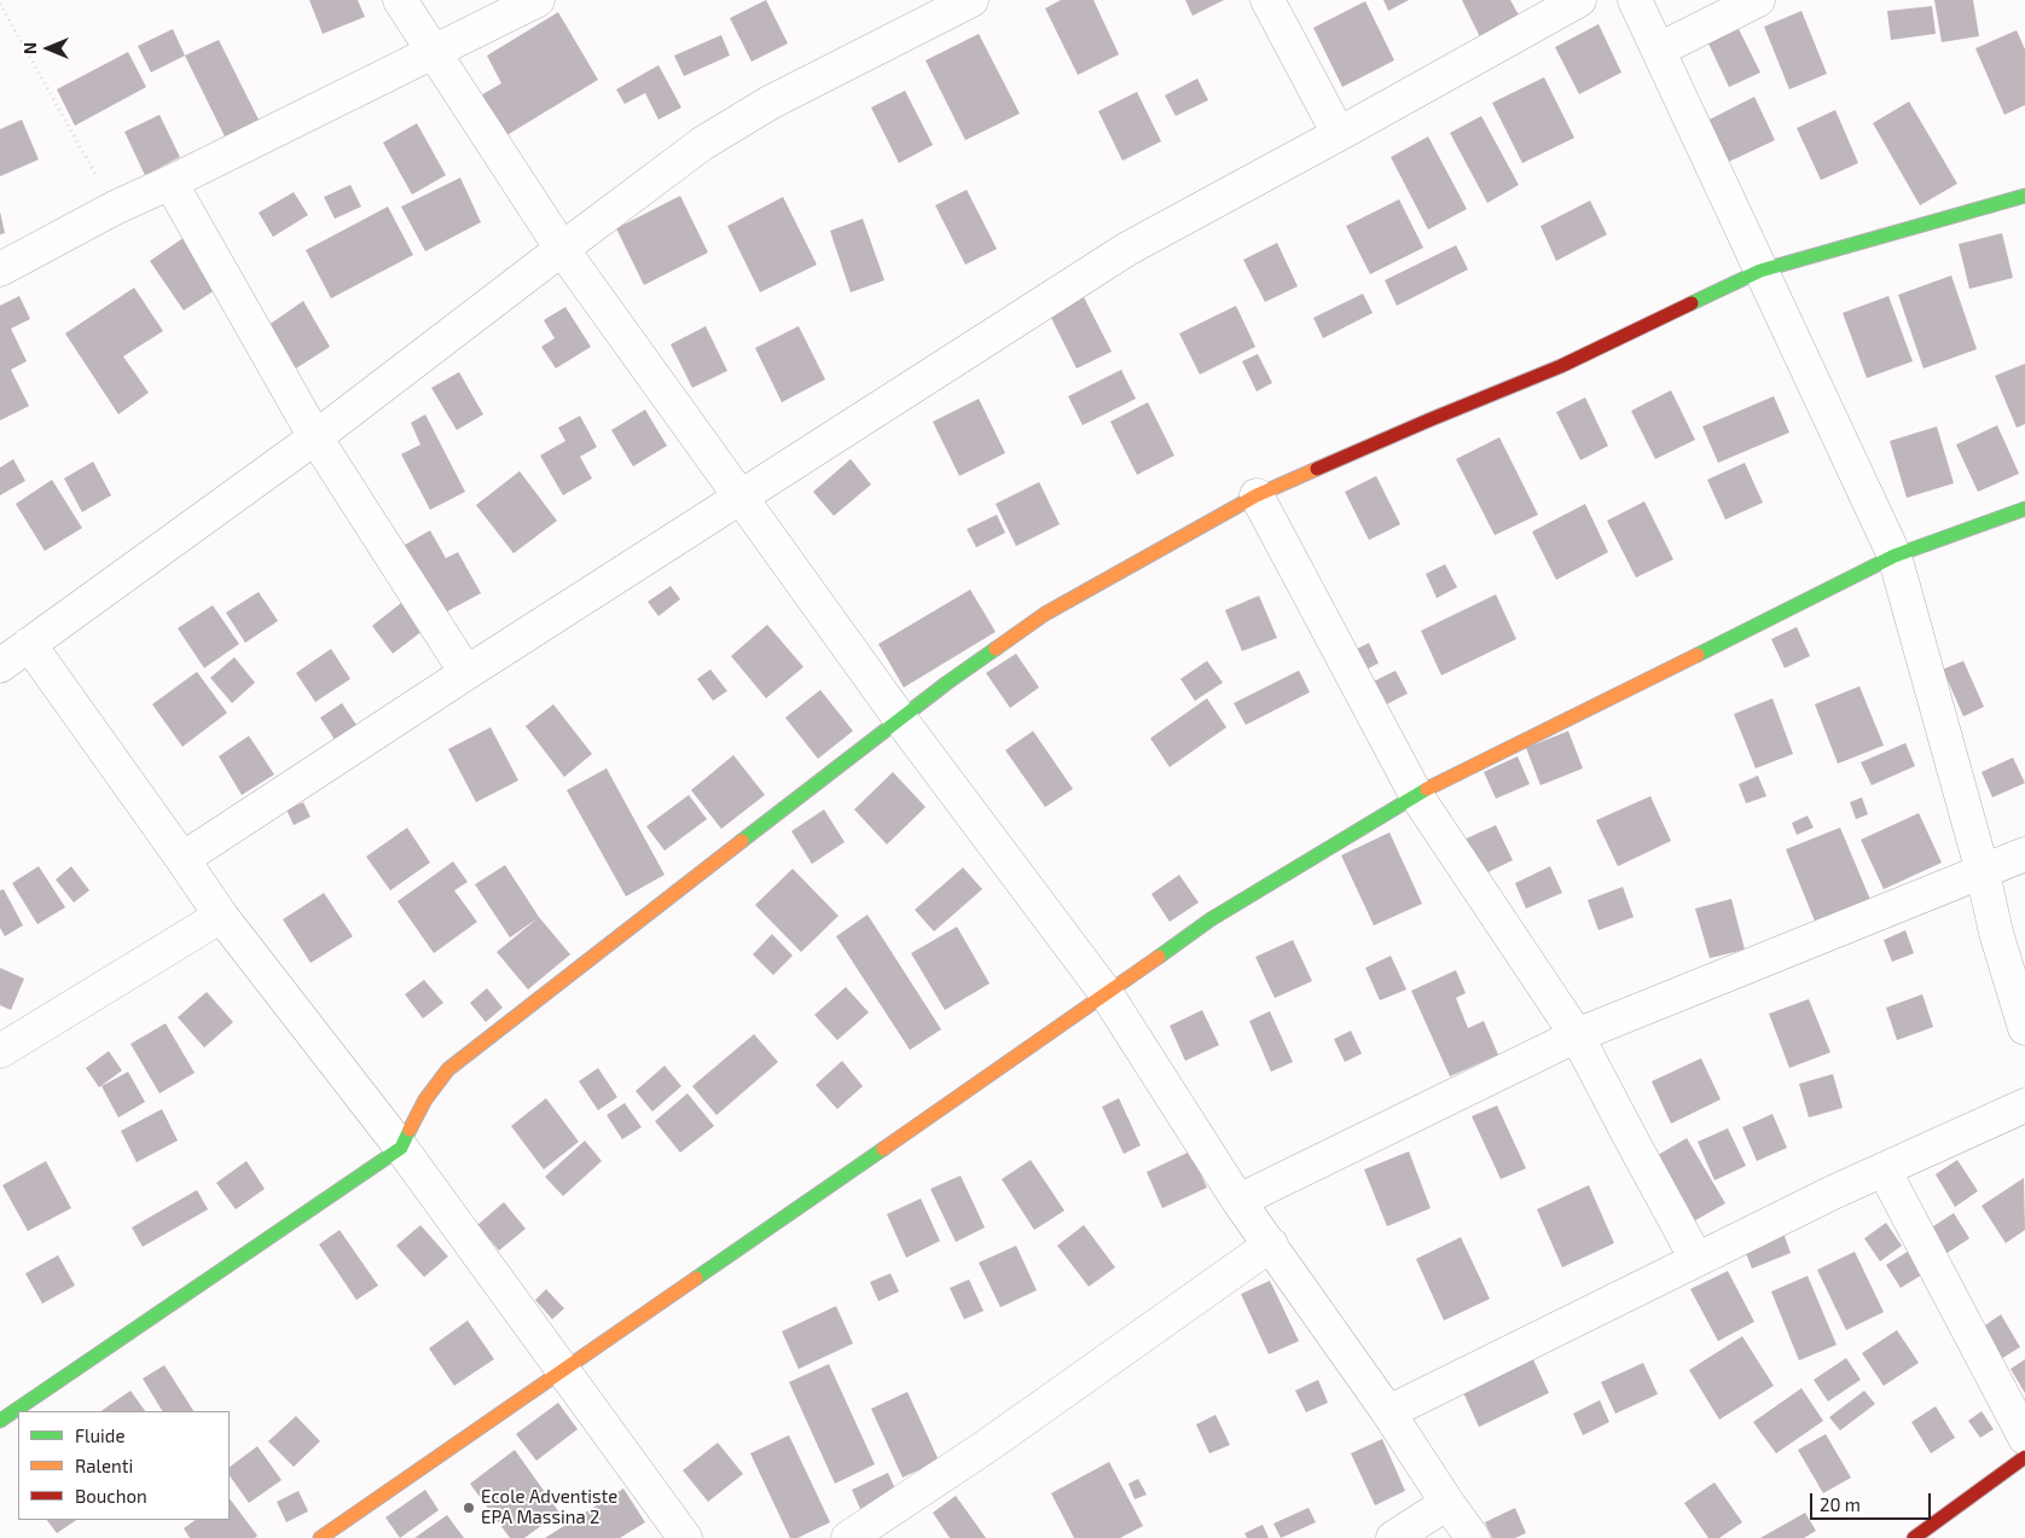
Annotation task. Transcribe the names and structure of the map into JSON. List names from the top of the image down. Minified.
{"places":["Ecole Adventiste EPA Massina 2"],"legend":["Fluide","Ralenti","Bouchon"],"scale_bar":"20 m","north":"left"}
